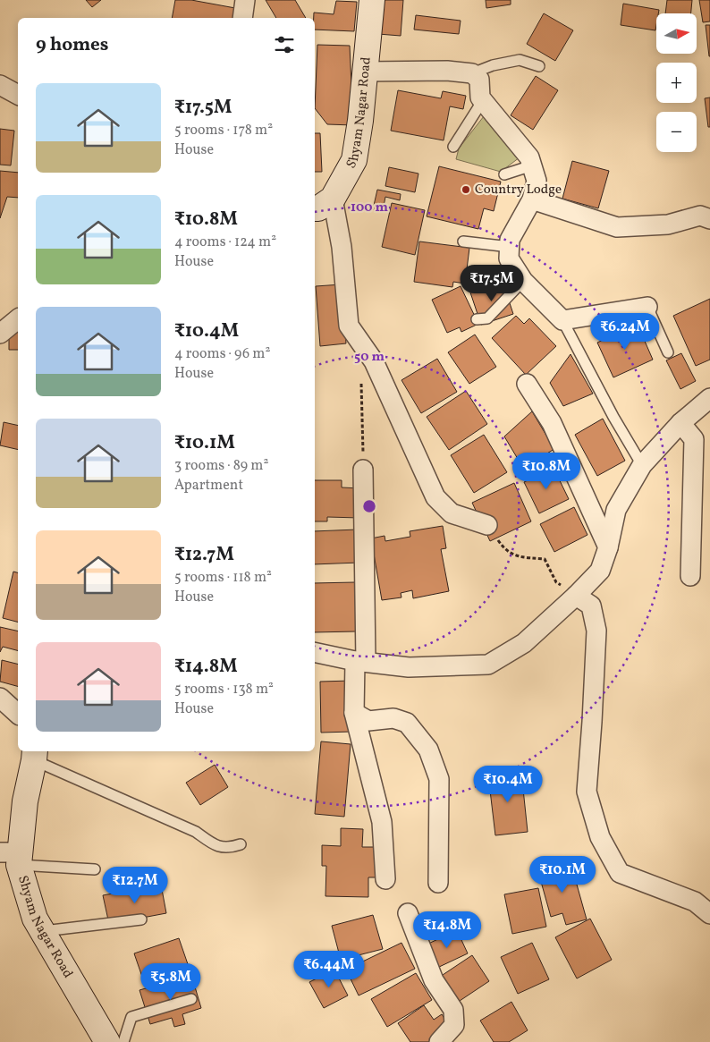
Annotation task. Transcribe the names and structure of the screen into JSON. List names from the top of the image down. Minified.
{"streets":{"street":["Shyam Nagar Road"]},"places":["Country Lodge"],"north":"right","page":{"map_buttons":["+","−"],"heading":"9 homes","list":[{"name":"₹17.5M","note":"5 rooms · 178 m² · House"},{"name":"₹10.8M","note":"4 rooms · 124 m² · House"},{"name":"₹10.4M","note":"4 rooms · 96 m² · House"},{"name":"₹10.1M","note":"3 rooms · 89 m² · Apartment"},{"name":"₹12.7M","note":"5 rooms · 118 m² · House"},{"name":"₹14.8M","note":"5 rooms · 138 m² · House"}],"price":["₹17.5M","₹6.24M","₹10.8M","₹10.4M","₹10.1M","₹12.7M","₹14.8M","₹6.44M","₹5.8M"]},"rings":["100 m","50 m"]}
